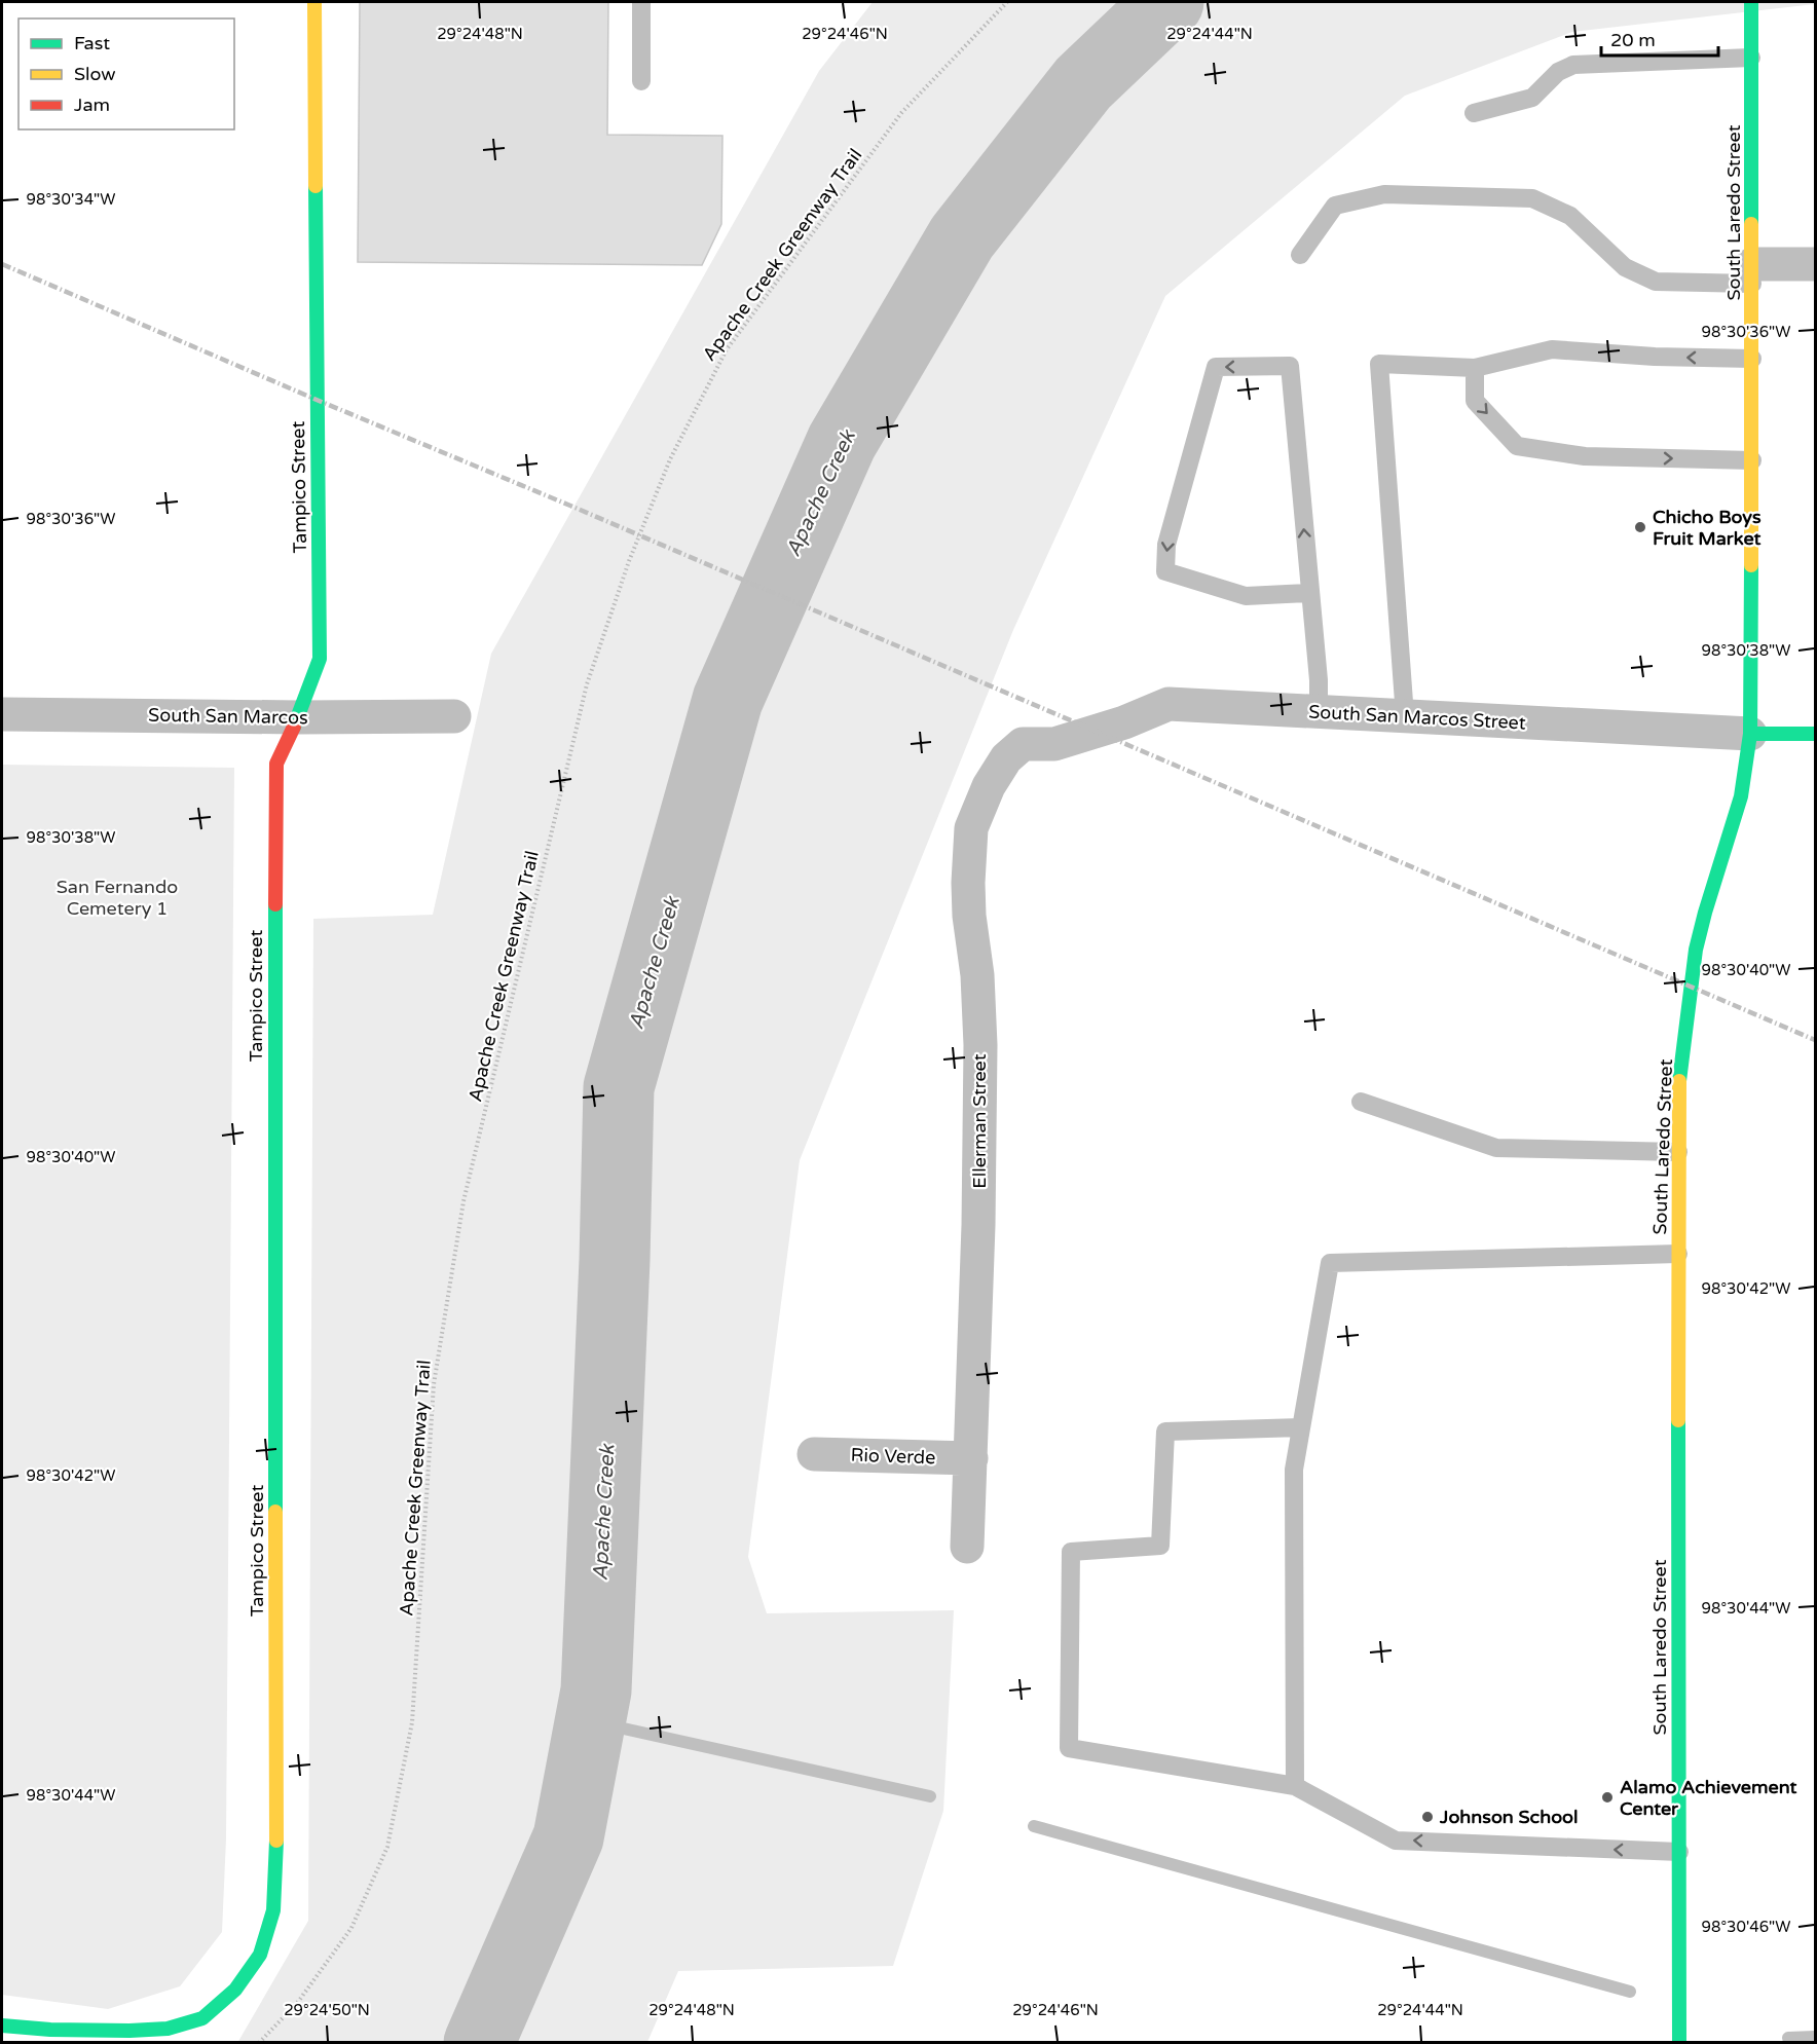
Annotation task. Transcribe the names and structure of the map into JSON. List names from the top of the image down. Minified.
{"streets":{"street":["South Laredo Street","Tampico Street","South San Marcos","South San Marcos Street","Ellerman Street","Rio Verde"],"path":["Apache Creek Greenway Trail"]},"crossings":[["South Laredo Street","South San Marcos Street"],["Tampico Street","South San Marcos"],["South San Marcos Street","Ellerman Street"],["Ellerman Street","Rio Verde"]],"water":["Apache Creek"],"parks":["San Fernando Cemetery 1"],"places":["Chicho Boys Fruit Market","Alamo Achievement Center","Johnson School"],"legend":["Fast","Slow","Jam"],"scale_bar":"20 m","coordinates":["29°24'48\"N","29°24'46\"N","29°24'44\"N","98°30'34\"W","98°30'36\"W","98°30'38\"W","98°30'40\"W","98°30'42\"W","98°30'44\"W","98°30'46\"W","29°24'50\"N"]}
